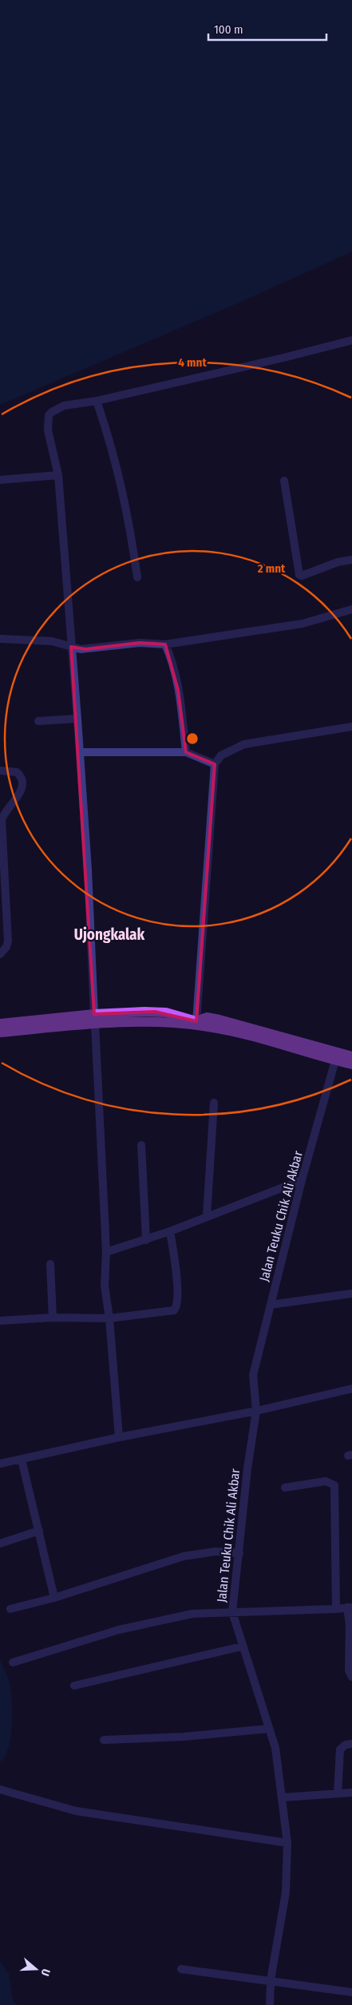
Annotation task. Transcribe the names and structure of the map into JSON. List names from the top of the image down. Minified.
{"streets":{"street":["Jalan Teuku Chik Ali Akbar"]},"districts":["Ujongkalak"],"scale_bar":"100 m","north":"right","rings":["4 mnt","2 mnt"]}
